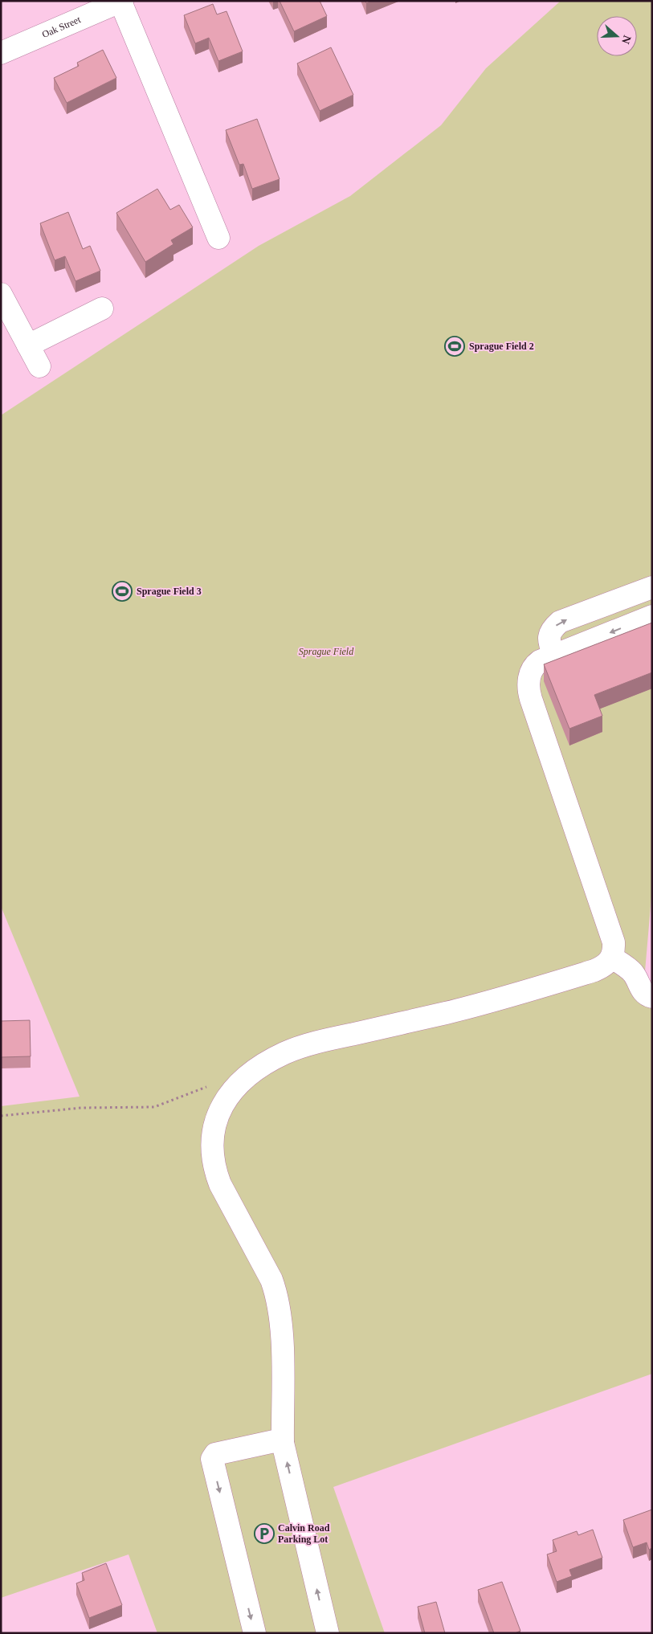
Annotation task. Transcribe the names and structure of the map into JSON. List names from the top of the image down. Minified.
{"streets":{"street":["Oak Street"]},"parks":["Sprague Field"],"places":{"sports":["Sprague Field 2","Sprague Field 3"],"parking":["Calvin Road Parking Lot"]},"north":"right"}
